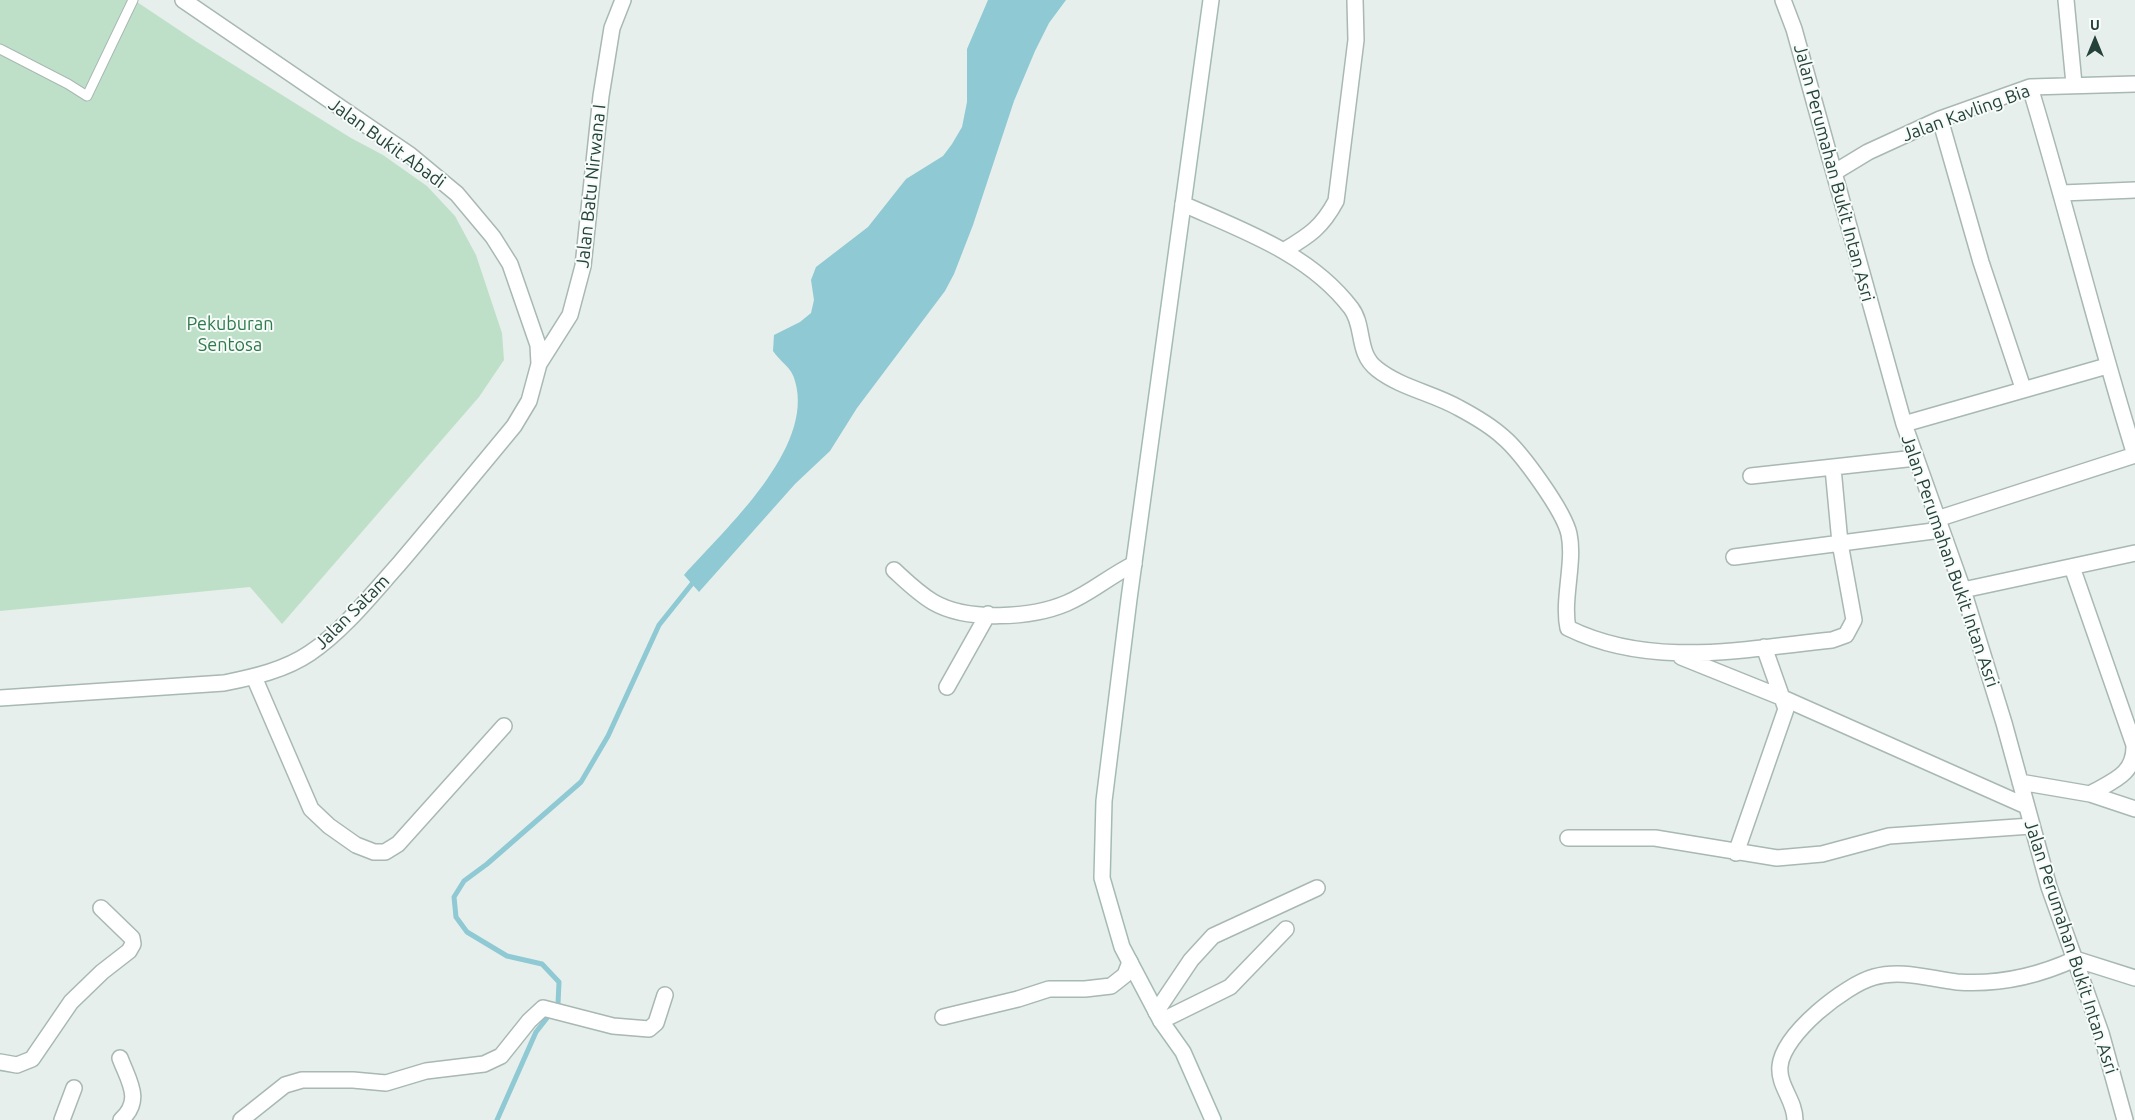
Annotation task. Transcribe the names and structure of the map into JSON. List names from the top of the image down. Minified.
{"streets":{"street":["Jalan Kavling Bia","Jalan Bukit Abadi","Jalan Perumahan Bukit Intan Asri","Jalan Batu Nirwana I","Jalan Satam"]},"crossings":[["Jalan Kavling Bia","Jalan Perumahan Bukit Intan Asri"],["Jalan Bukit Abadi","Jalan Batu Nirwana I"],["Jalan Bukit Abadi","Jalan Satam"],["Jalan Batu Nirwana I","Jalan Satam"]],"parks":["Pekuburan Sentosa"],"north":"top"}
